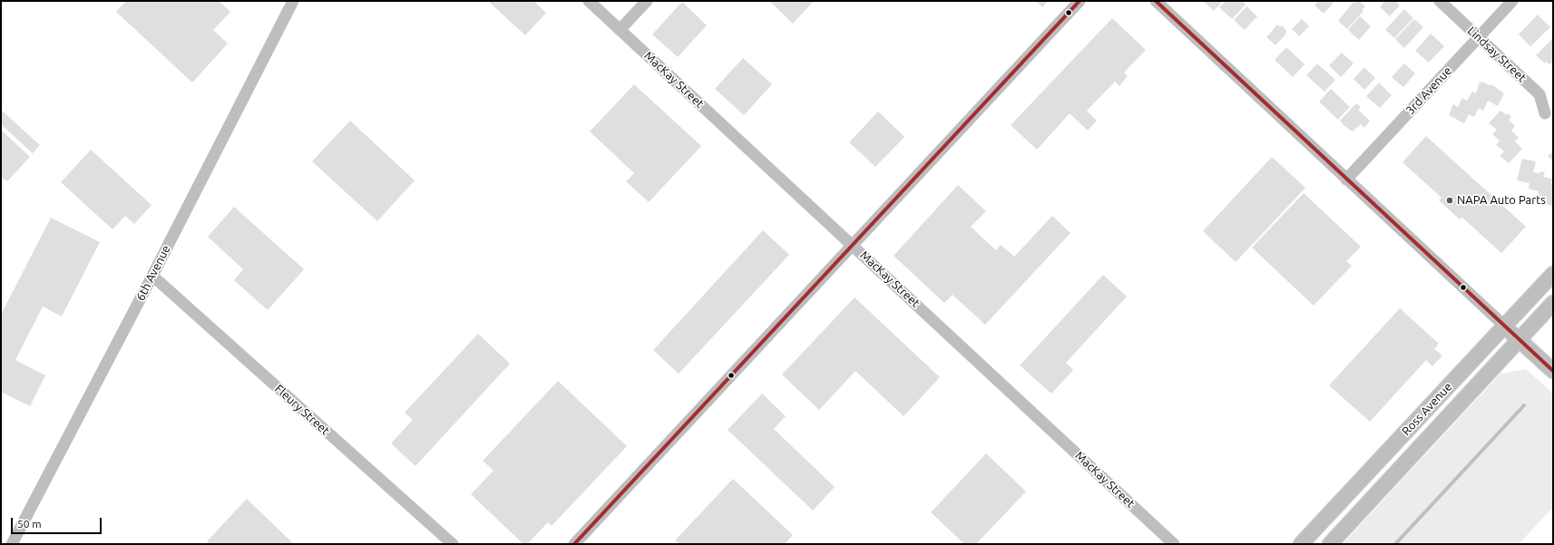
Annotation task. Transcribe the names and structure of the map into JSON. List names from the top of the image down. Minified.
{"streets":{"main road":["Ross Avenue"],"street":["Lindsay Street","MacKay Street","3rd Avenue","6th Avenue","Fleury Street"]},"crossings":[["Lindsay Street","3rd Avenue"],["6th Avenue","Fleury Street"]],"places":["NAPA Auto Parts"],"scale_bar":"50 m"}
